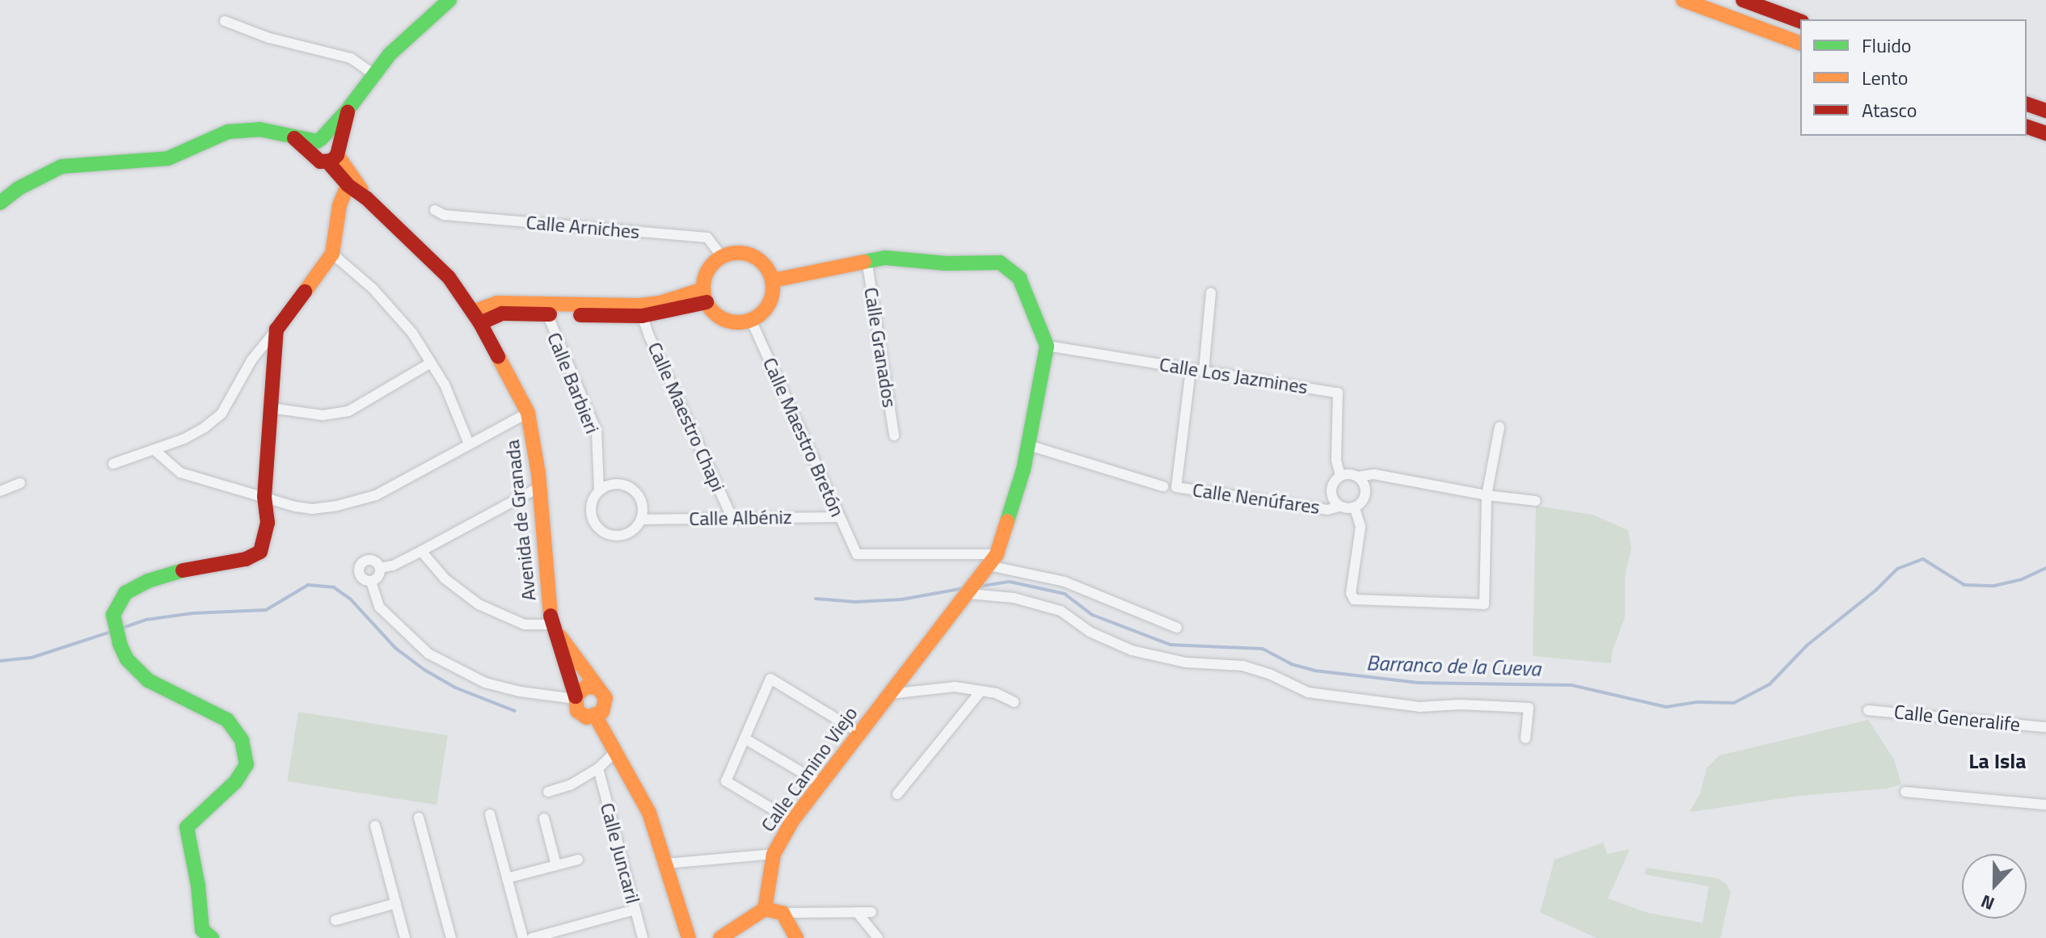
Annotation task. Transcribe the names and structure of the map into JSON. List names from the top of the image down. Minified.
{"streets":{"street":["Calle Arniches","Calle Granados","Calle Los Jazmines","Calle Barbieri","Calle Maestro Chapi","Calle Maestro Bretón","Calle Nenúfares","Calle Albéniz","Avenida de Granada","Calle Generalife","Calle Camino Viejo","Calle Juncaril"]},"crossings":[["Calle Arniches","Calle Maestro Bretón"],["Calle Los Jazmines","Calle Nenúfares"],["Calle Los Jazmines","Calle Camino Viejo"],["Calle Barbieri","Calle Albéniz"],["Calle Maestro Chapi","Calle Albéniz"],["Calle Maestro Bretón","Calle Albéniz"],["Calle Maestro Bretón","Calle Camino Viejo"]],"districts":["La Isla"],"water":["Barranco de la Cueva"],"legend":["Fluido","Lento","Atasco"],"north":"bottom"}
